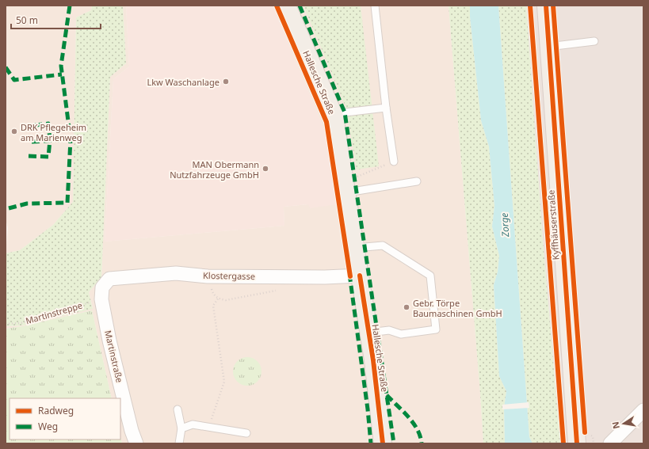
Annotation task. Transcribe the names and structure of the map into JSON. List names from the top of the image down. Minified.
{"streets":{"main road":["Hallesche Straße","Kyffhäuserstraße"],"street":["Klostergasse","Martinstraße"],"path":["Martinstreppe"]},"crossings":[["Hallesche Straße","Klostergasse"],["Klostergasse","Martinstreppe"],["Klostergasse","Martinstraße"],["Martinstreppe","Martinstraße"]],"water":["Zorge"],"places":["Lkw Waschanlage","DRK Pflegeheim am Marienweg","MAN Obermann Nutzfahrzeuge GmbH","Gebr. Törpe Baumaschinen GmbH"],"legend":["Radweg","Weg"],"scale_bar":"50 m","north":"left"}
